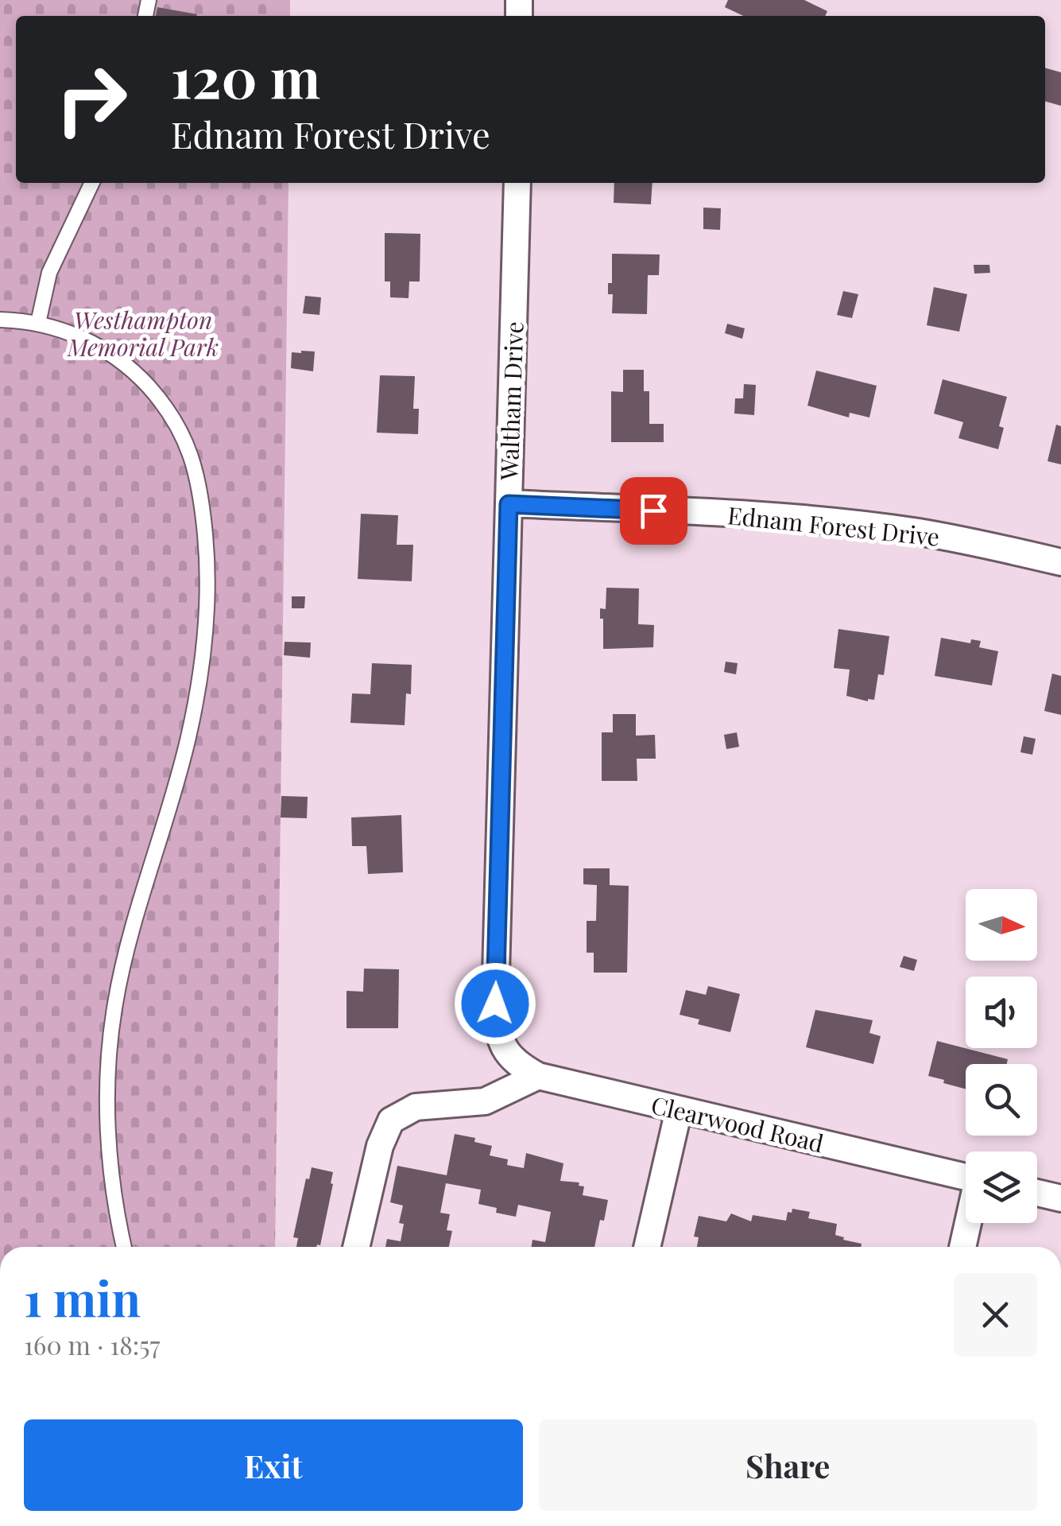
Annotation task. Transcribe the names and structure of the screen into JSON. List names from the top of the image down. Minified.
{"streets":{"street":["Waltham Drive","Ednam Forest Drive","Clearwood Road"]},"crossings":[["Waltham Drive","Ednam Forest Drive"],["Waltham Drive","Clearwood Road"]],"parks":["Westhampton Memorial Park"],"north":"right","page":{"turn":["120 m","Ednam Forest Drive"],"heading":["1 min","160 m · 18:57"],"buttons":["Exit","Share"]}}
